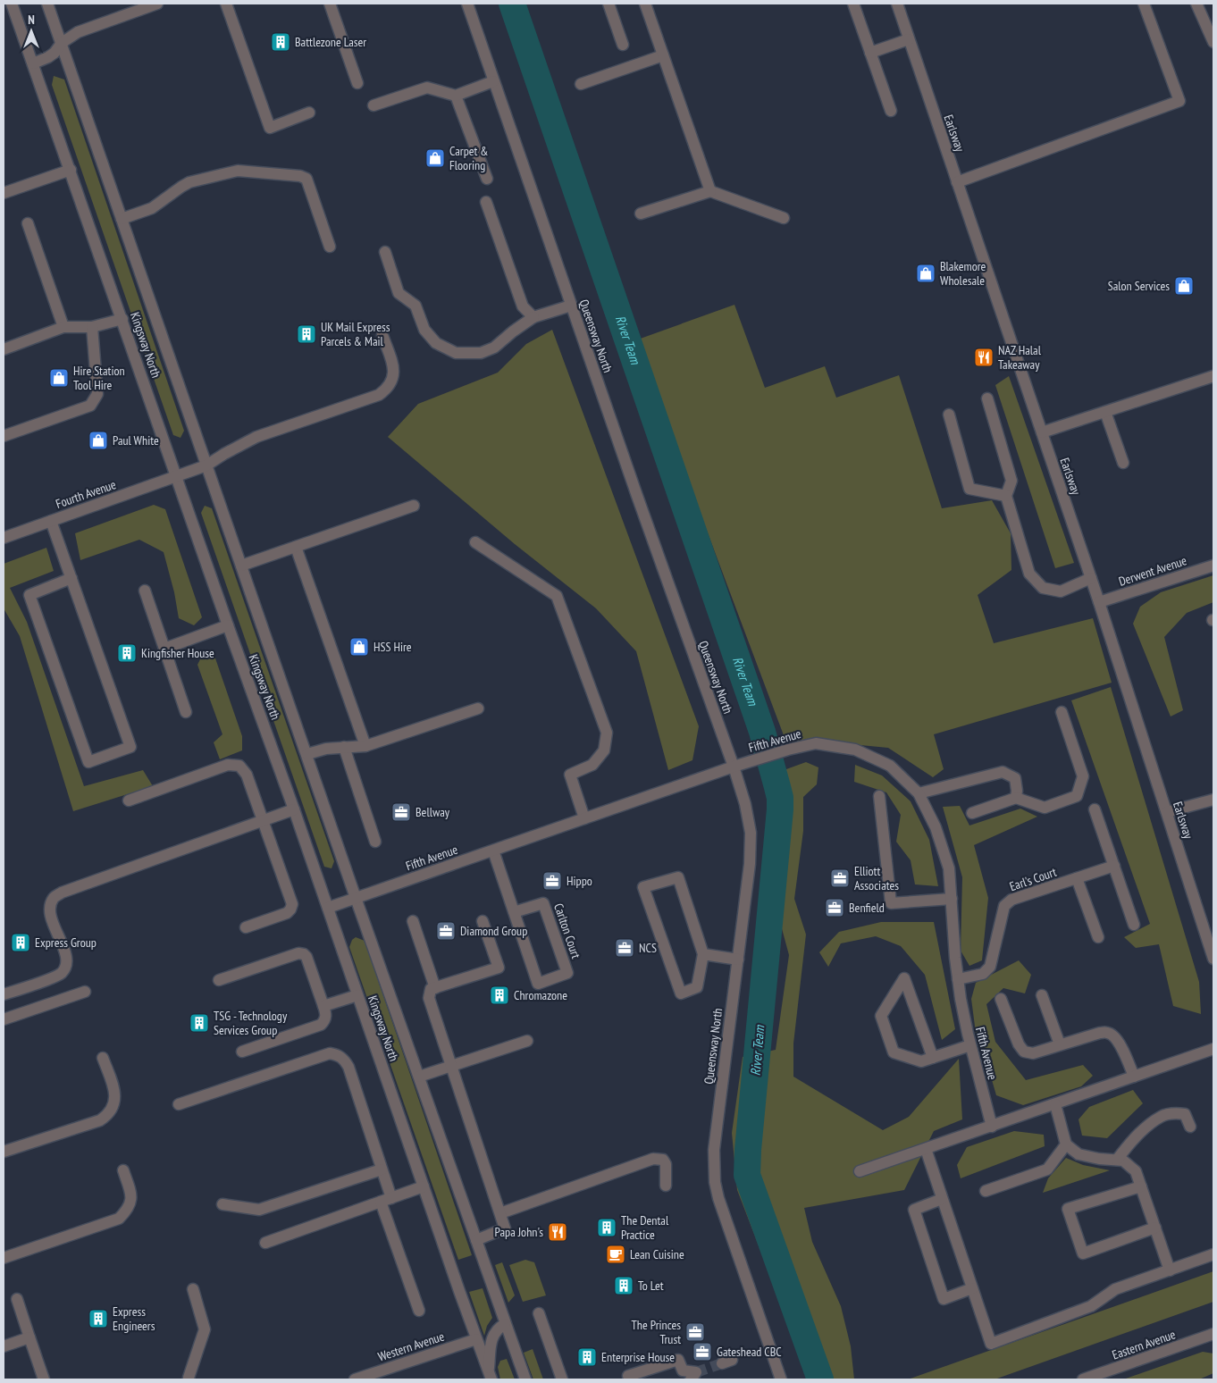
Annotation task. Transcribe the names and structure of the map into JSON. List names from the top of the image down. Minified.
{"streets":{"street":["Earlsway","Queensway North","Kingsway North","Fourth Avenue","Derwent Avenue","Fifth Avenue","Earl's Court","Carlton Court","Eastern Avenue","Western Avenue"]},"crossings":[["Earlsway","Derwent Avenue"],["Queensway North","Fifth Avenue"],["Kingsway North","Fourth Avenue"],["Kingsway North","Fifth Avenue"],["Kingsway North","Western Avenue"],["Fifth Avenue","Earl's Court"],["Fifth Avenue","Carlton Court"]],"water":["River Team"],"places":{"building":["Battlezone Laser","UK Mail Express Parcels & Mail","Kingfisher House","Express Group","Chromazone","TSG - Technology Services Group","The Dental Practice","To Let","Express Engineers","Enterprise House"],"shop":["Carpet & Flooring","Blakemore Wholesale","Salon Services","Hire Station Tool Hire","Paul White","HSS Hire"],"restaurant":["NAZ Halal Takeaway","Papa John's"],"office":["Bellway","Elliott Associates","Hippo","Benfield","Diamond Group","NCS","The Princes Trust","Gateshead CBC"],"cafe":["Lean Cuisine"]},"north":"top"}
